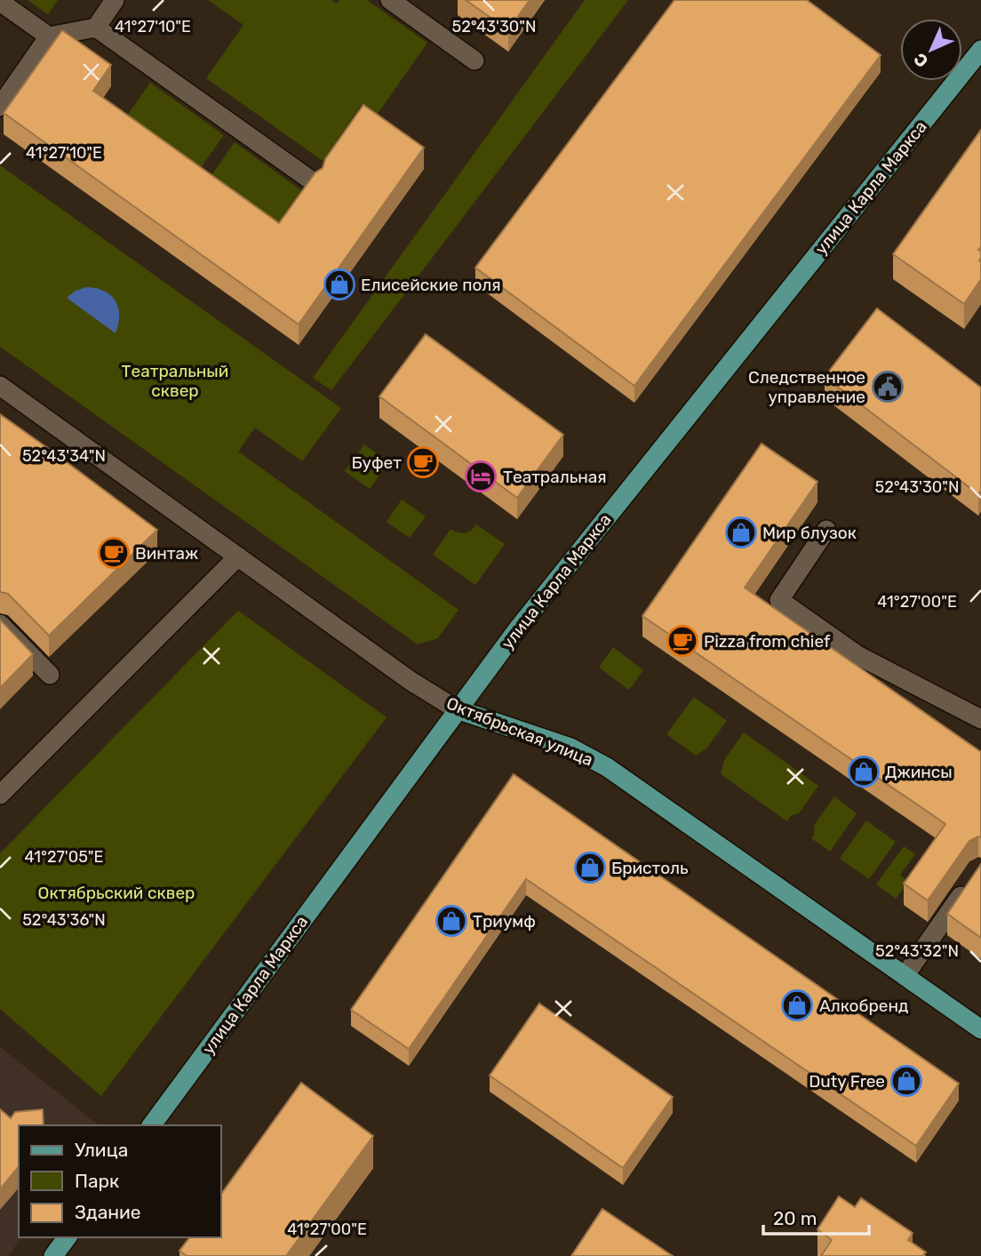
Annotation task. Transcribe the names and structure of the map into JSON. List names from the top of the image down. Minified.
{"streets":{"main road":["улица Карла Маркса","Октябрьская улица"]},"crossings":[["улица Карла Маркса","Октябрьская улица"]],"parks":["Театральный сквер","Октябрьский сквер"],"places":{"shop":["Елисейские поля","Мир блузок","Джинсы","Бристоль","Триумф","Алкобренд","Duty Free"],"public building":["Следственное управление"],"cafe":["Буфет","Винтаж","Pizza from chief"],"hotel":["Театральная"]},"legend":["Улица","Парк","Здание"],"scale_bar":"20 m","north":"bottom left","coordinates":["41°27'10\"E","52°43'30\"N","52°43'34\"N","41°27'00\"E","41°27'05\"E","52°43'36\"N","52°43'32\"N"]}
